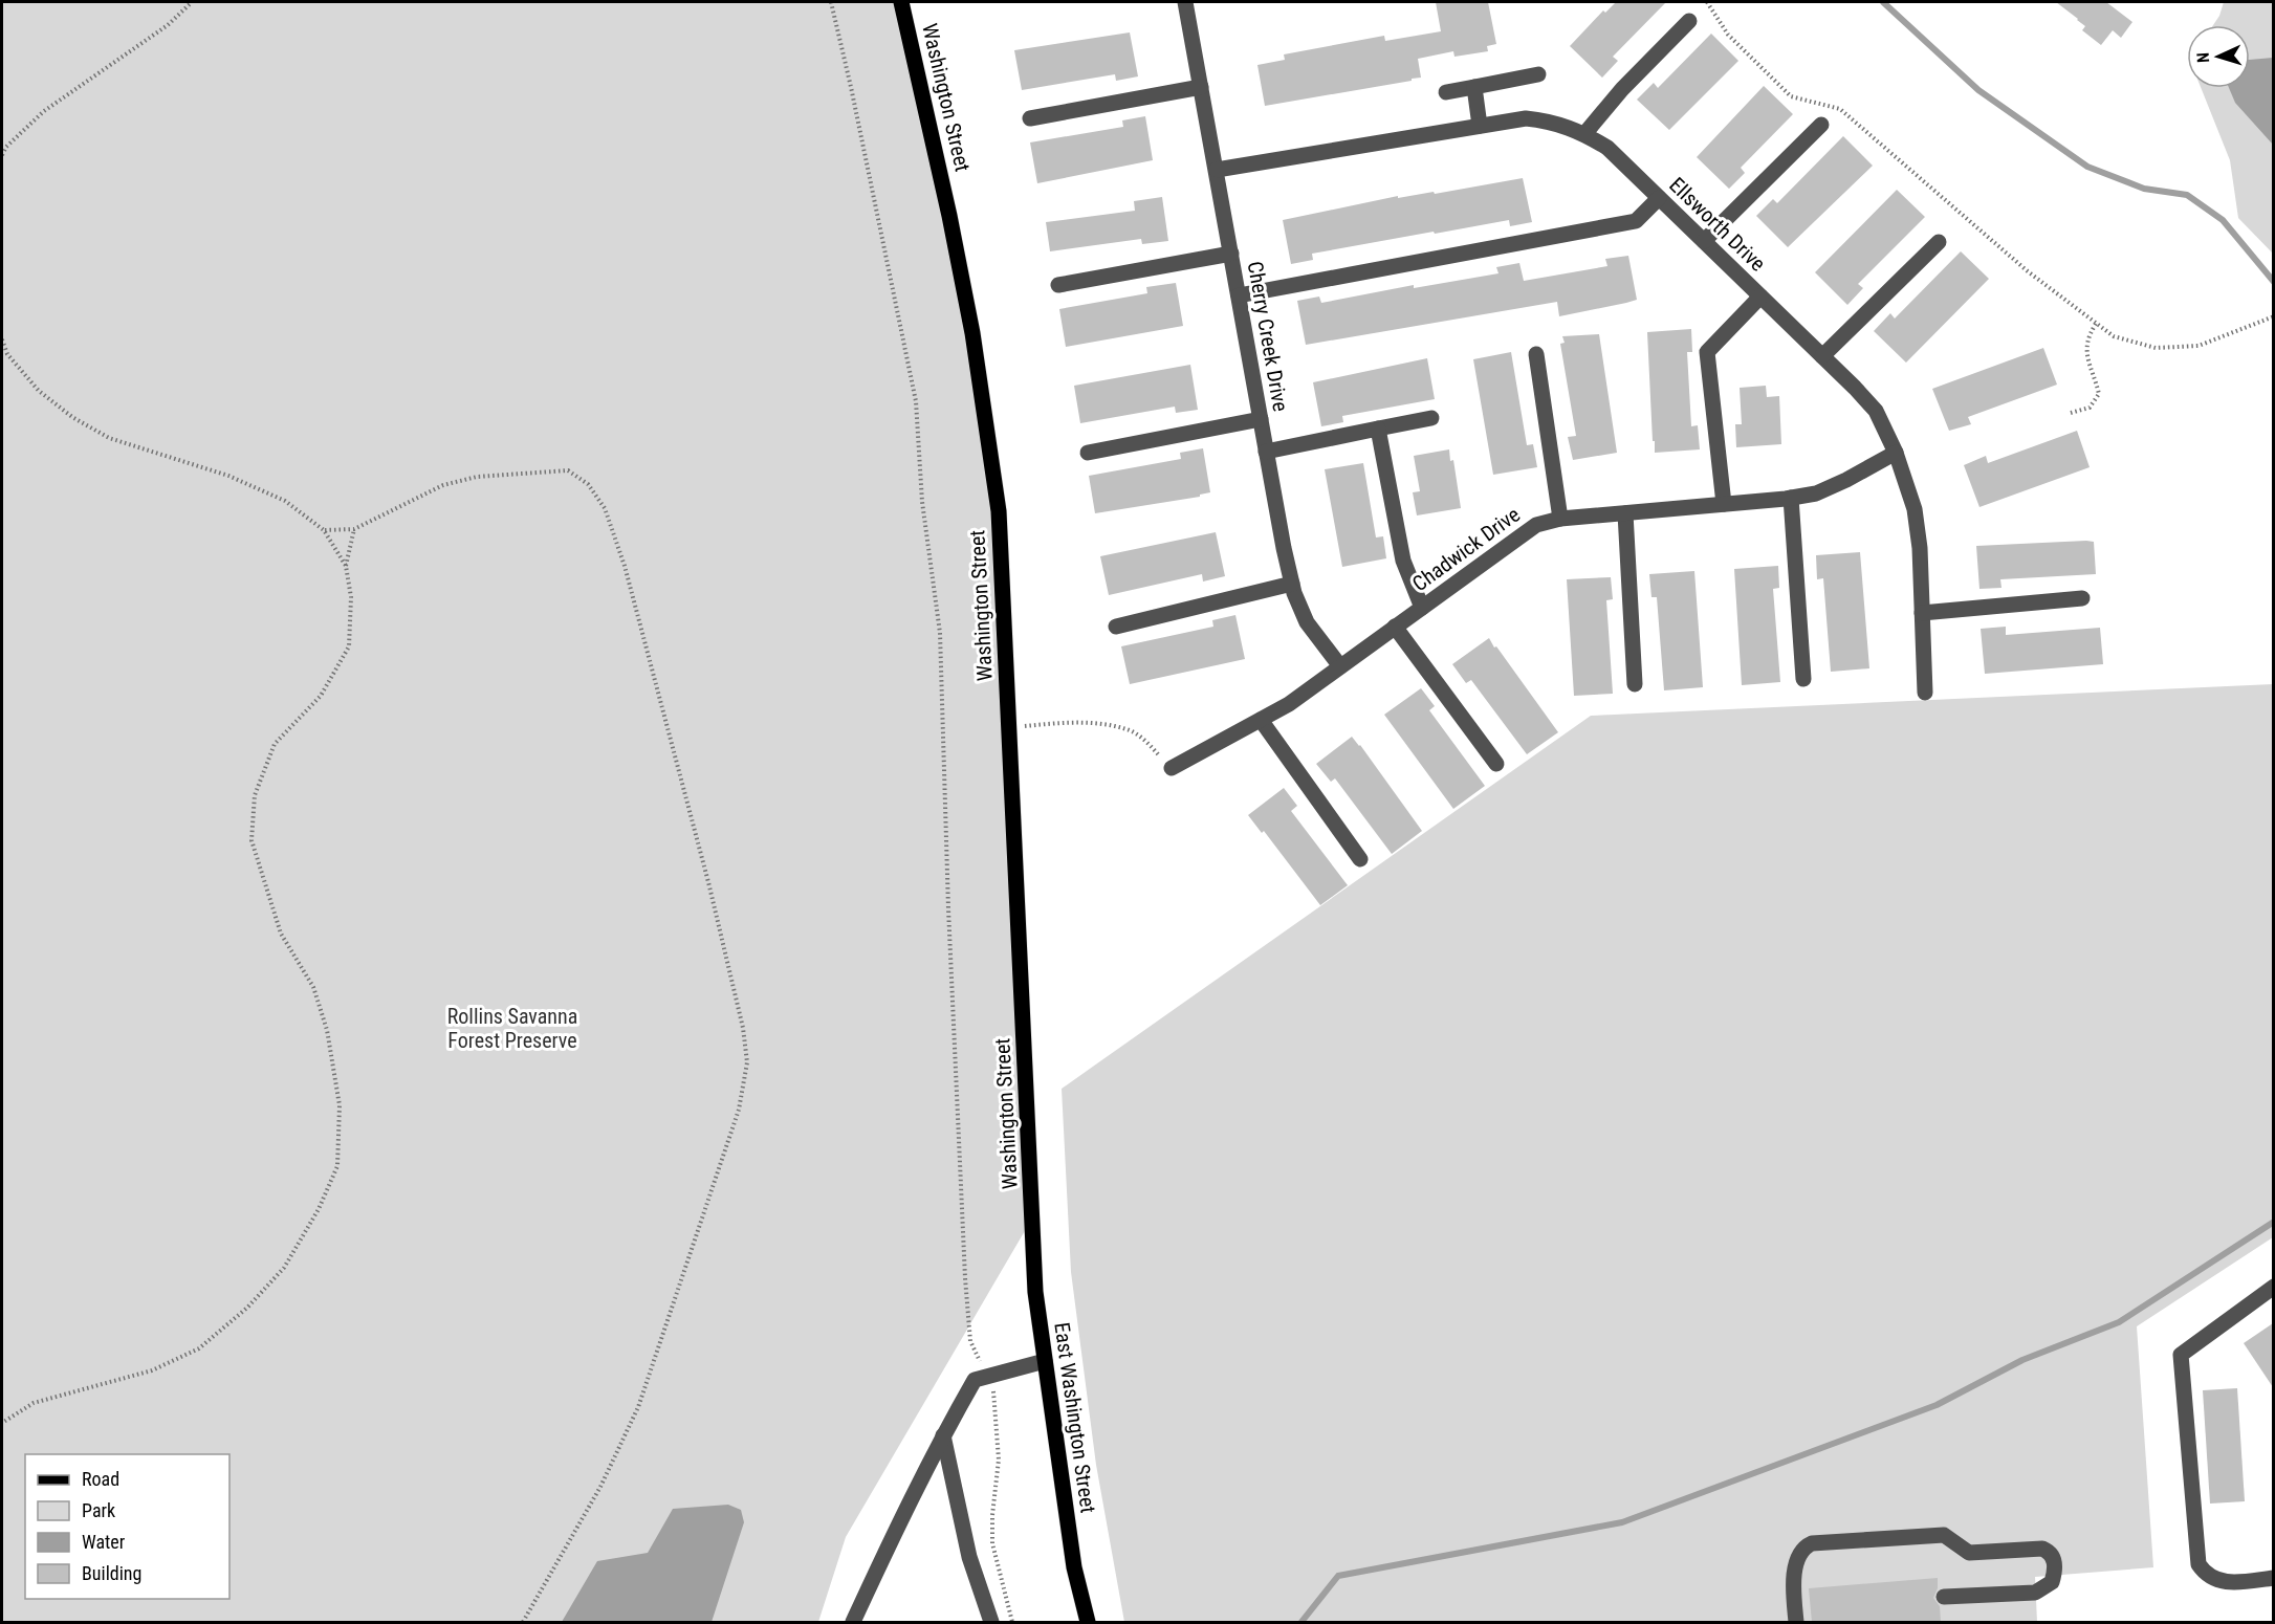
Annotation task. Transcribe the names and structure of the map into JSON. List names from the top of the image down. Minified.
{"streets":{"main road":["Washington Street","East Washington Street"],"street":["Ellsworth Drive","Cherry Creek Drive","Chadwick Drive"]},"crossings":[["Washington Street","East Washington Street"],["Ellsworth Drive","Cherry Creek Drive"],["Ellsworth Drive","Chadwick Drive"],["Cherry Creek Drive","Chadwick Drive"]],"parks":["Rollins Savanna Forest Preserve"],"legend":["Road","Park","Water","Building"],"north":"left"}
